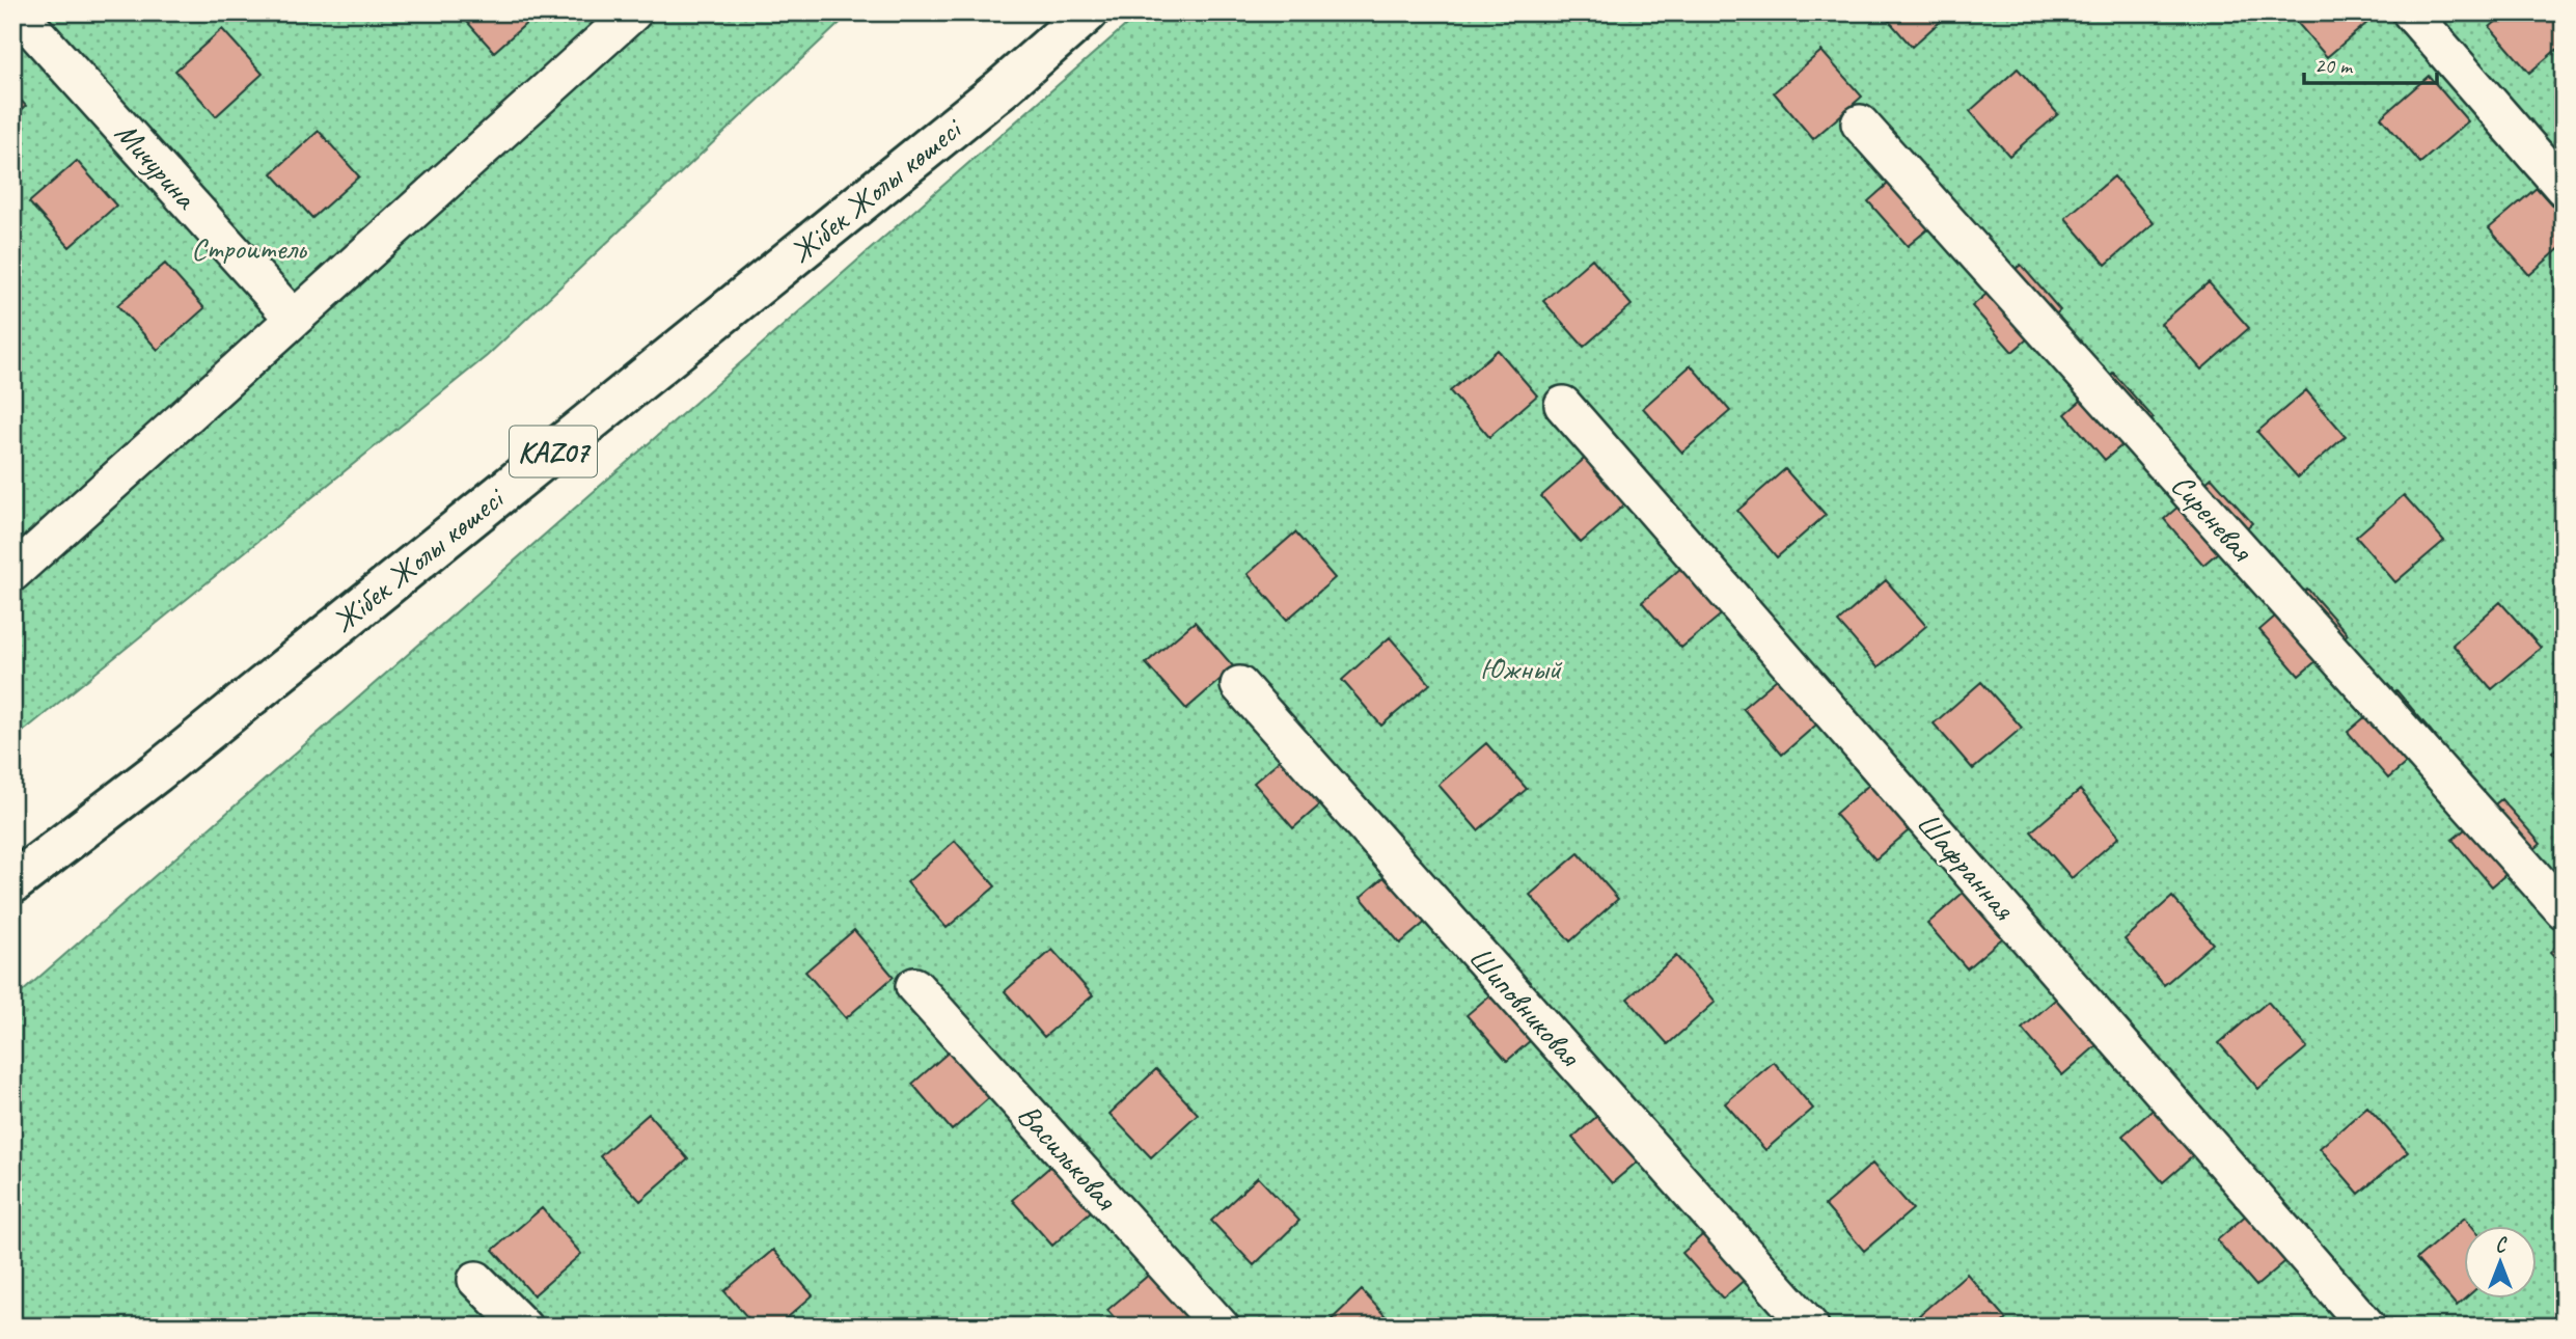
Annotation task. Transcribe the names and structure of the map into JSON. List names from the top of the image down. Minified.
{"streets":{"highway":["Жібек Жолы көшесі","KAZ07"],"street":["Мичурина","Сиреневая","Шафранная","Шиповниковая","Васильковая"]},"parks":["Строитель","Южный"],"scale_bar":"20 m","north":"top"}
